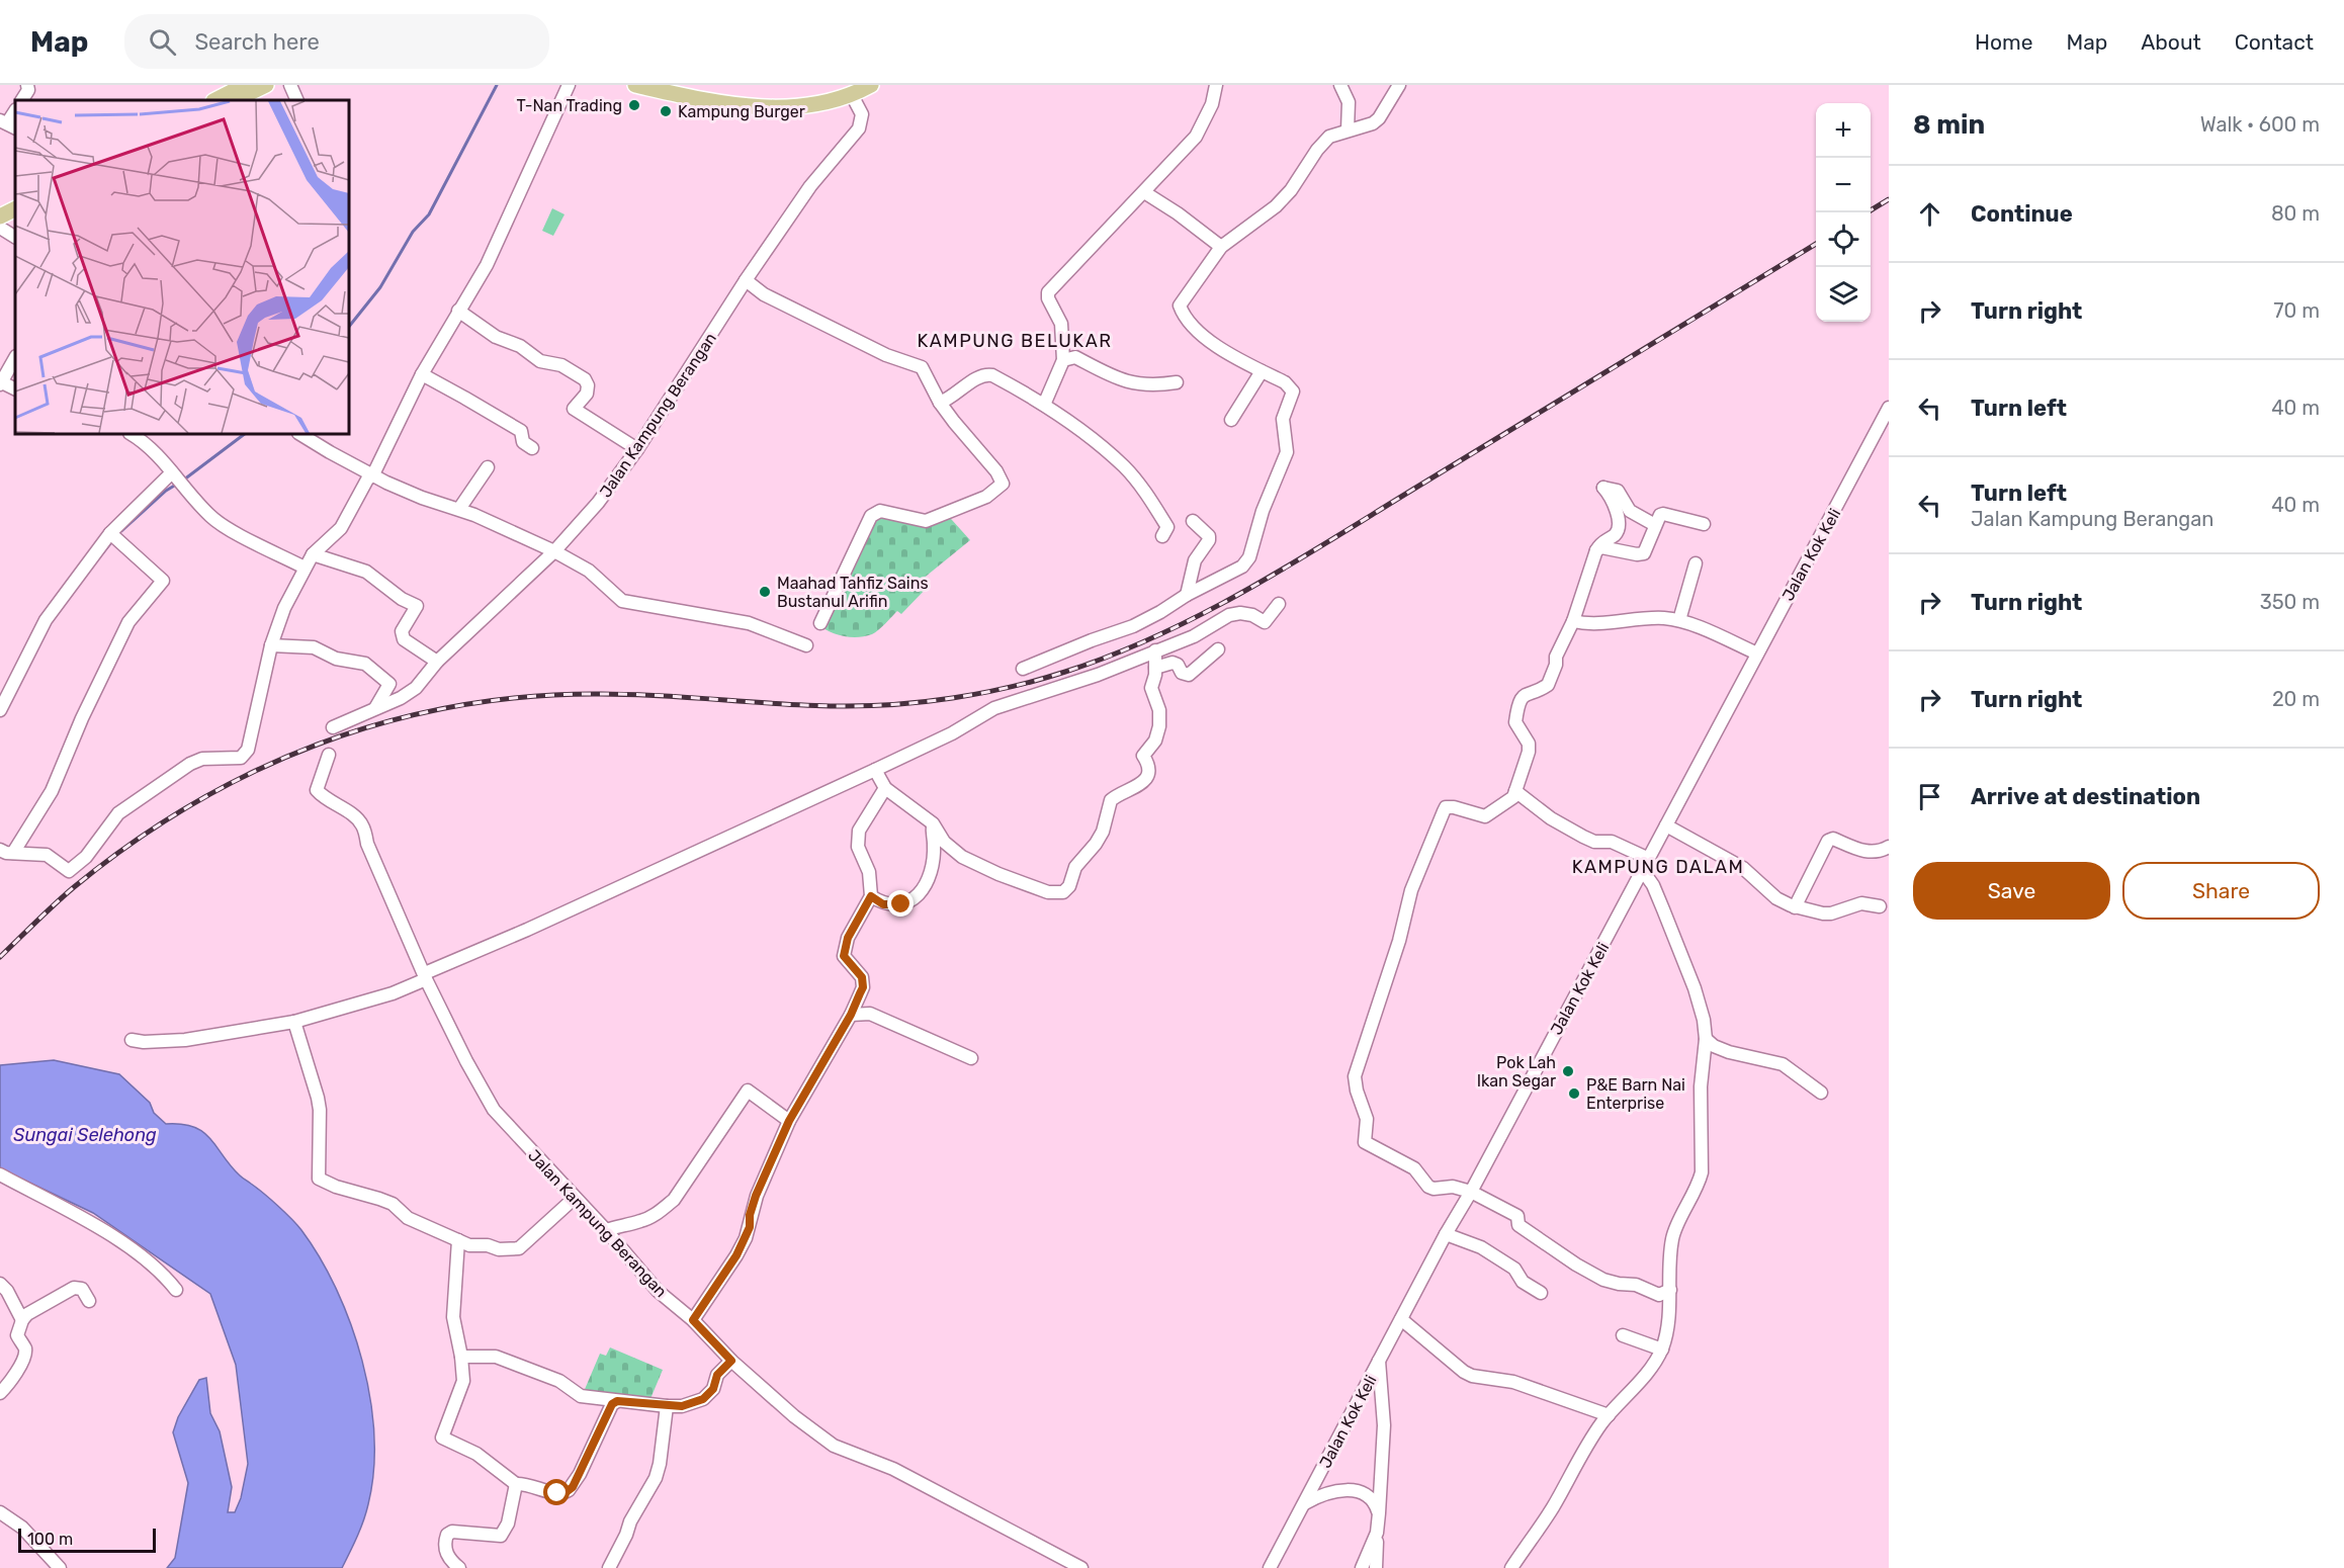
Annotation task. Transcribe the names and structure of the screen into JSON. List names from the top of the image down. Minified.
{"streets":{"street":["Jalan Kampung Berangan","Jalan Kok Keli"]},"districts":["KAMPUNG BELUKAR","KAMPUNG DALAM"],"water":["Sungai Selehong"],"places":["T-Nan Trading","Kampung Burger","Maahad Tahfiz Sains Bustanul Arifin","Pok Lah Ikan Segar","P&E Barn Nai Enterprise"],"scale_bar":"100 m","page":{"header":"Map","search":"Search here","nav":["Home","Map","About","Contact"],"heading":["8 min","Walk · 600 m"],"map_buttons":["+","−"],"list":[["Continue","80 m"],["Turn right","70 m"],["Turn left","40 m"],["Turn left","Jalan Kampung Berangan","40 m"],["Turn right","350 m"],["Turn right","20 m"],"Arrive at destination"],"buttons":["Save","Share"],"scale":"100 m"}}
